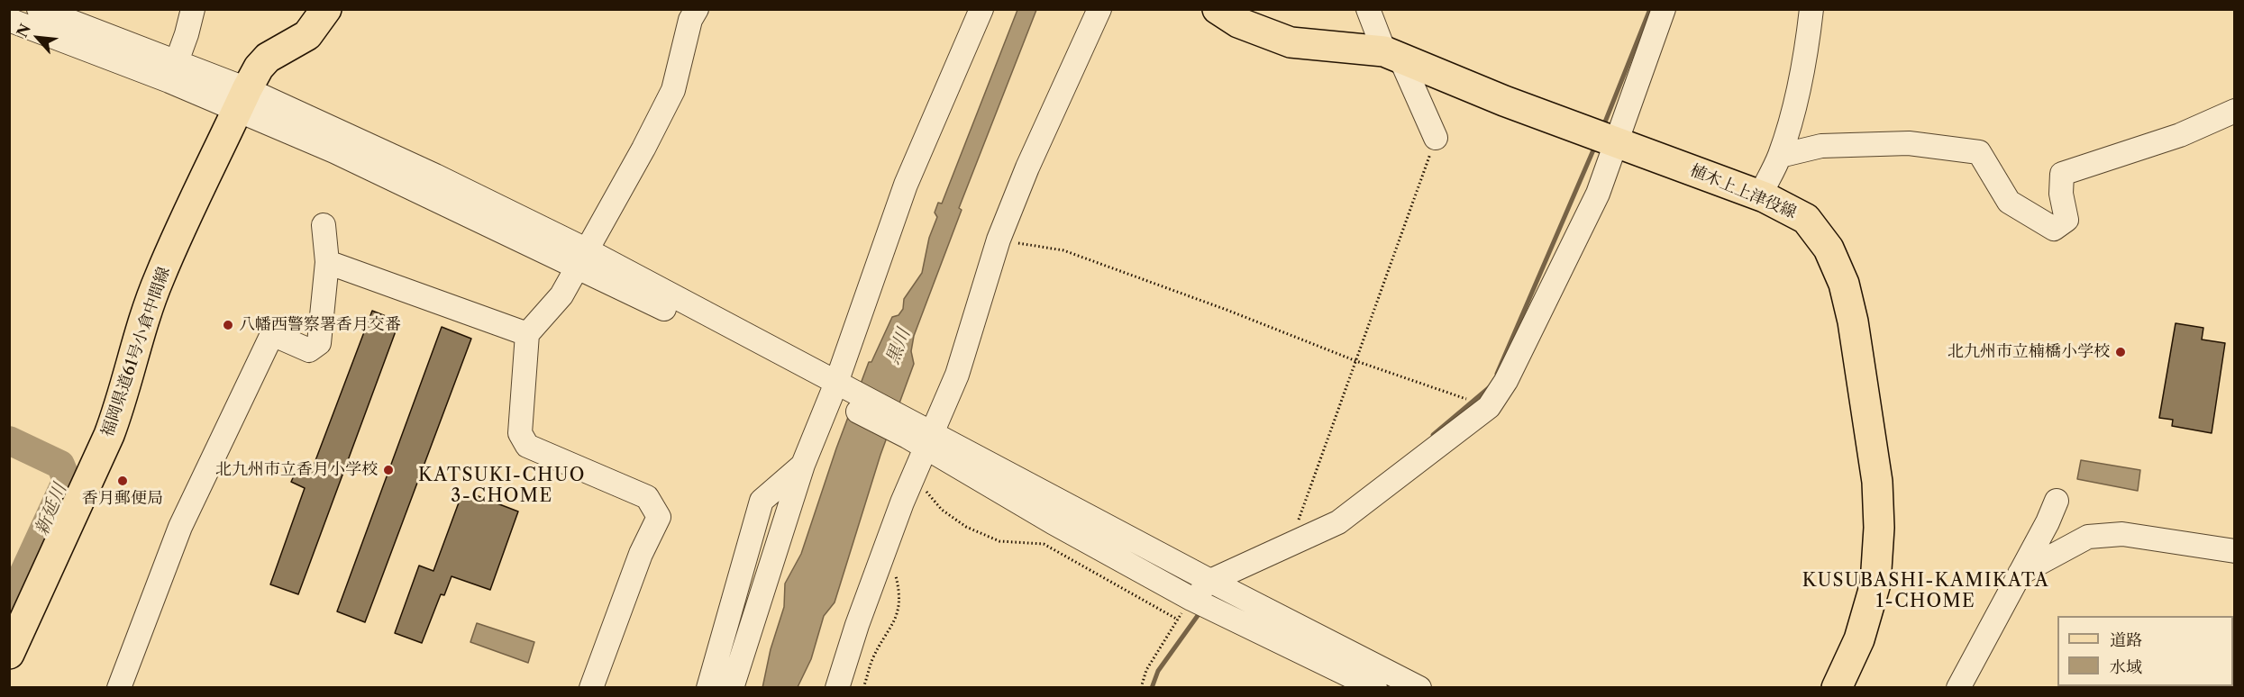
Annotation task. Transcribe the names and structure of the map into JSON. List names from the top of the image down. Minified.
{"streets":{"main road":["植木上上津役線","福岡県道61号小倉中間線"]},"districts":["KATSUKI-CHUO 3-CHOME","KUSUBASHI-KAMIKATA 1-CHOME"],"water":["黒川","新延川"],"places":["八幡西警察署香月交番","北九州市立楠橋小学校","北九州市立香月小学校","香月郵便局"],"legend":["道路","水域"],"north":"top left"}
